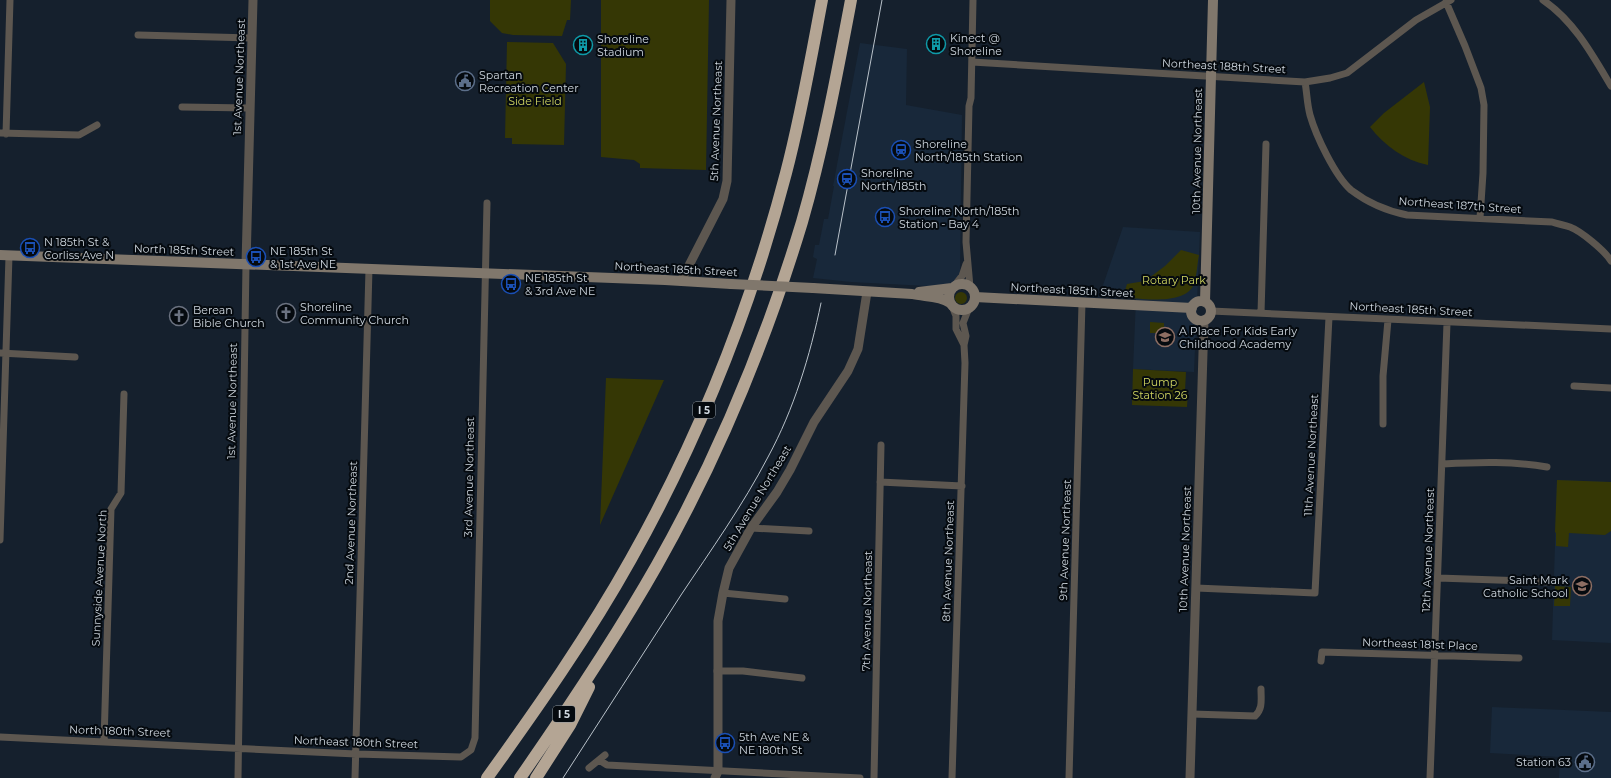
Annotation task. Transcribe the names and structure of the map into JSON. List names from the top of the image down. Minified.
{"streets":{"highway":["I 5"],"main road":["10th Avenue Northeast","North 185th Street","Northeast 185th Street"],"street":["Northeast 188th Street","1st Avenue Northeast","5th Avenue Northeast","Northeast 187th Street","11th Avenue Northeast","3rd Avenue Northeast","2nd Avenue Northeast","9th Avenue Northeast","12th Avenue Northeast","8th Avenue Northeast","Sunnyside Avenue North","7th Avenue Northeast","Northeast 181st Place","North 180th Street","Northeast 180th Street"]},"crossings":[["Northeast 188th Street","10th Avenue Northeast"],["Northeast 188th Street","Northeast 187th Street"],["1st Avenue Northeast","North 185th Street"],["1st Avenue Northeast","Northeast 185th Street"],["1st Avenue Northeast","North 180th Street"],["1st Avenue Northeast","Northeast 180th Street"],["5th Avenue Northeast","Northeast 185th Street"],["10th Avenue Northeast","Northeast 185th Street"],["10th Avenue Northeast","11th Avenue Northeast"],["North 185th Street","Northeast 185th Street"],["Northeast 185th Street","11th Avenue Northeast"],["Northeast 185th Street","3rd Avenue Northeast"],["Northeast 185th Street","2nd Avenue Northeast"],["Northeast 185th Street","9th Avenue Northeast"],["Northeast 185th Street","12th Avenue Northeast"],["Northeast 185th Street","8th Avenue Northeast"],["3rd Avenue Northeast","Northeast 180th Street"],["2nd Avenue Northeast","Northeast 180th Street"],["12th Avenue Northeast","Northeast 181st Place"],["Sunnyside Avenue North","North 180th Street"],["North 180th Street","Northeast 180th Street"]],"parks":["Side Field","Rotary Park","Pump Station 26"],"places":{"building":["Kinect @ Shoreline","Shoreline Stadium"],"public building":["Spartan Recreation Center","Station 63"],"station":["Shoreline North/185th Station","Shoreline North/185th"],"bus stop":["Shoreline North/185th Station - Bay 4","N 185th St & Corliss Ave N","NE 185th St & 1st Ave NE","NE 185th St & 3rd Ave NE","5th Ave NE & NE 180th St"],"church":["Shoreline Community Church","Berean Bible Church"],"school or university":["A Place For Kids Early Childhood Academy","Saint Mark Catholic School"]}}
